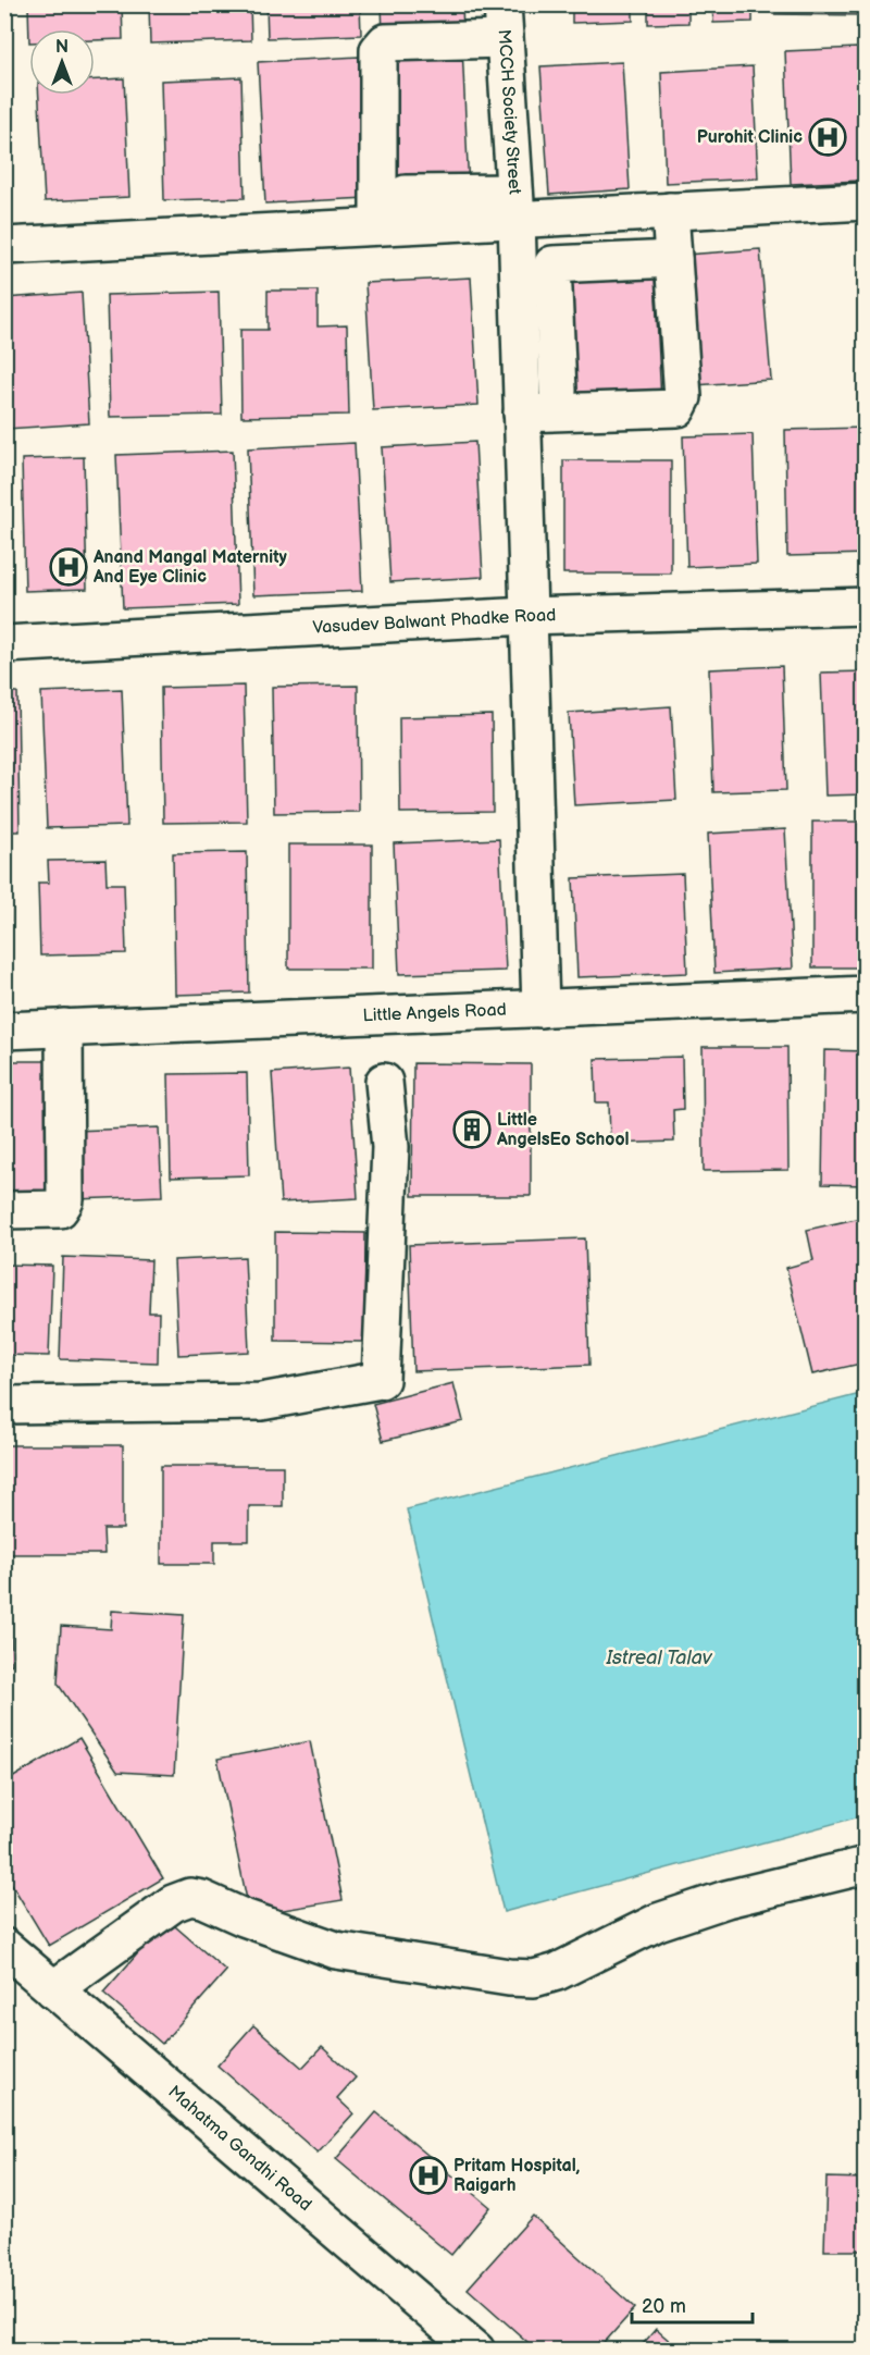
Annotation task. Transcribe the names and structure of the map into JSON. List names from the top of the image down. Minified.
{"streets":{"street":["MCCH Society Street","Vasudev Balwant Phadke Road","Little Angels Road","Mahatma Gandhi Road"]},"water":["Istreal Talav"],"places":{"hospital":["Purohit Clinic","Anand Mangal Maternity And Eye Clinic","Pritam Hospital, Raigarh"],"building":["Little AngelsEo School"]},"scale_bar":"20 m","north":"top"}
